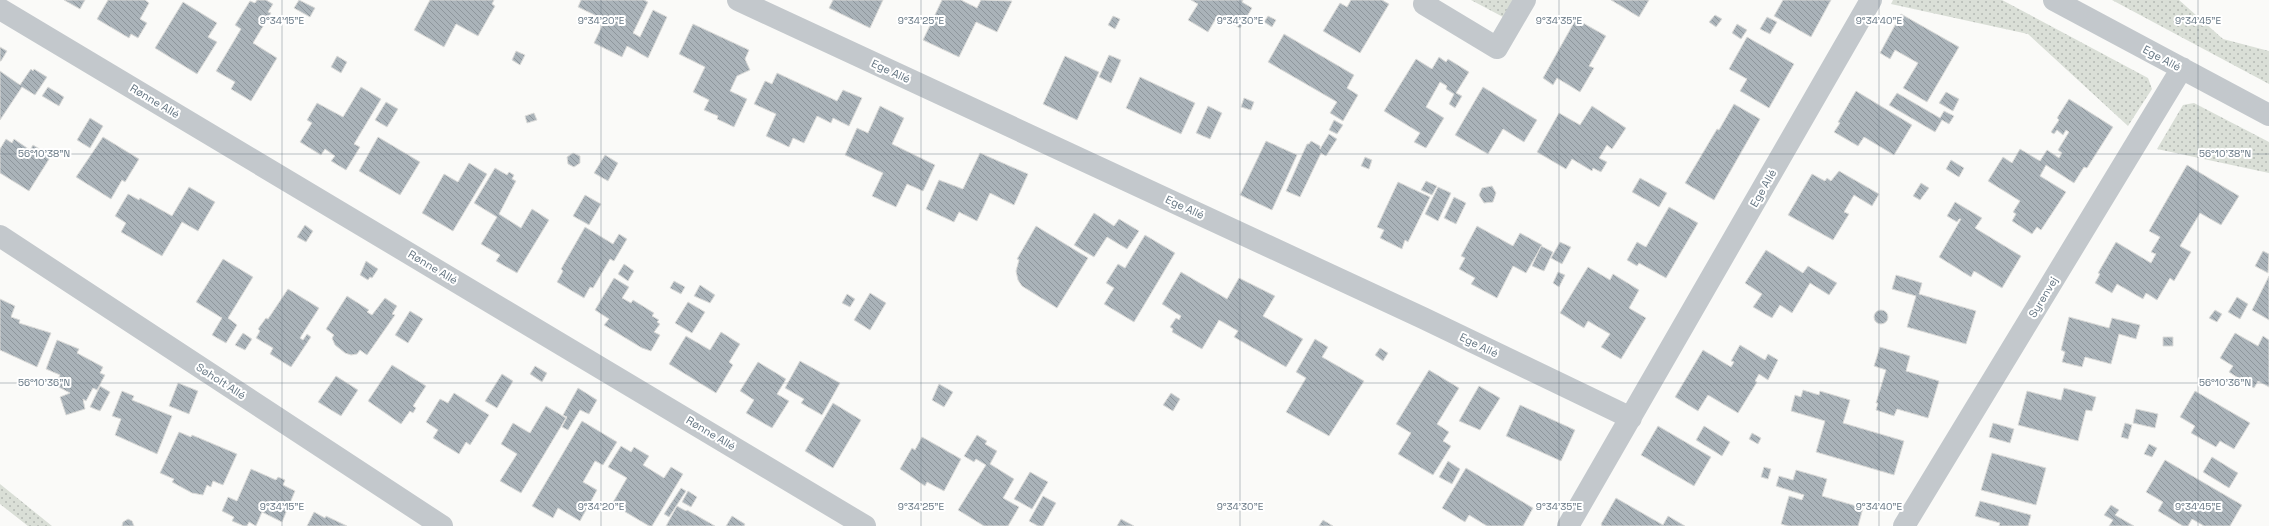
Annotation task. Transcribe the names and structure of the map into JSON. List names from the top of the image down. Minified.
{"streets":{"street":["Ege Allé","Rønne Allé","Syrenvej","Søholt Allé"]},"crossings":[["Ege Allé","Syrenvej"]],"coordinates":["9°34'15\"E","9°34'20\"E","9°34'25\"E","9°34'30\"E","9°34'35\"E","9°34'40\"E","9°34'45\"E","56°10'38\"N","56°10'36\"N"]}
